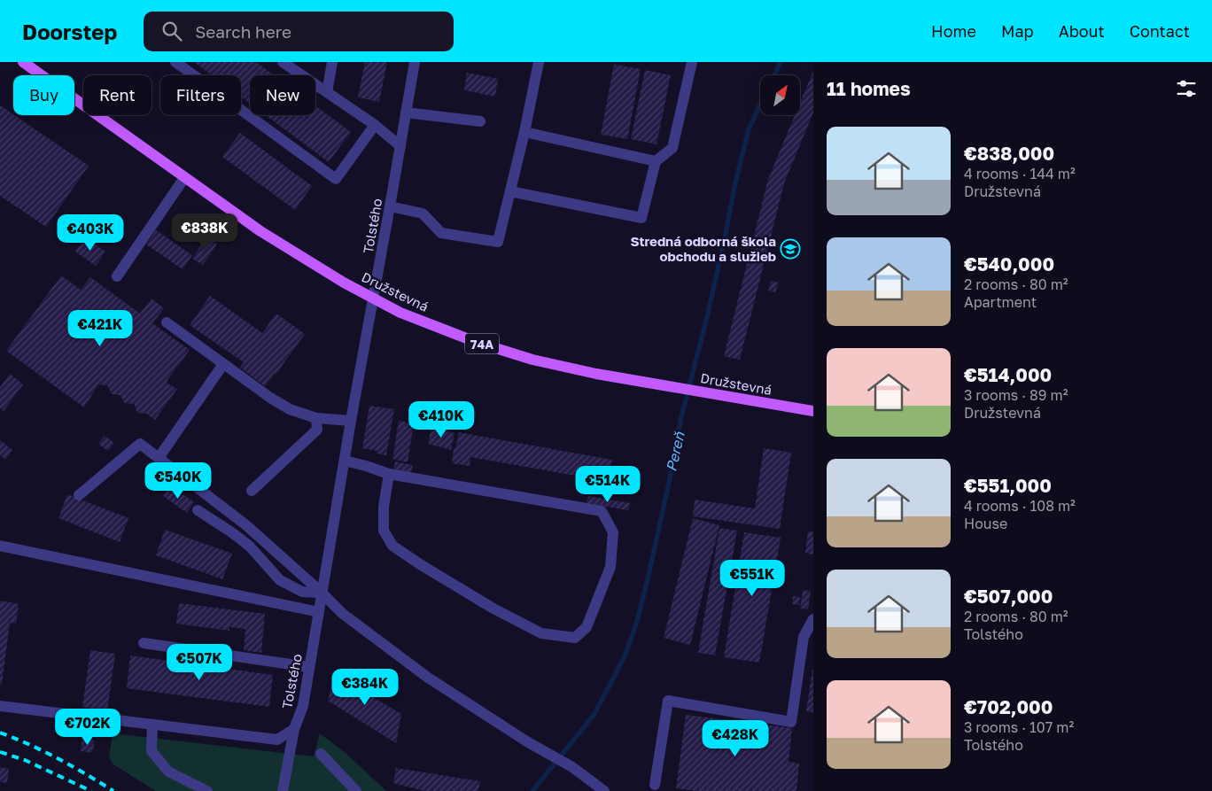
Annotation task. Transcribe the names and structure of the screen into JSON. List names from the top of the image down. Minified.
{"streets":{"main road":["Družstevná","74A"],"street":["Tolstého"]},"crossings":[["Tolstého","Družstevná"]],"water":["Pereň"],"places":{"school or university":["Stredná odborná škola obchodu a služieb"]},"north":"top right","page":{"header":"Doorstep","search":"Search here","nav":["Home","Map","About","Contact"],"heading":"11 homes","chip":["Buy","Rent","Filters","New"],"list":[{"name":"€838,000","note":"4 rooms · 144 m² · Družstevná"},{"name":"€540,000","note":"2 rooms · 80 m² · Apartment"},{"name":"€514,000","note":"3 rooms · 89 m² · Družstevná"},{"name":"€551,000","note":"4 rooms · 108 m² · House"},{"name":"€507,000","note":"2 rooms · 80 m² · Tolstého"},{"name":"€702,000","note":"3 rooms · 107 m² · Tolstého"}],"price":["€838K","€403K","€421K","€410K","€540K","€514K","€551K","€507K","€384K","€702K","€428K"]}}
